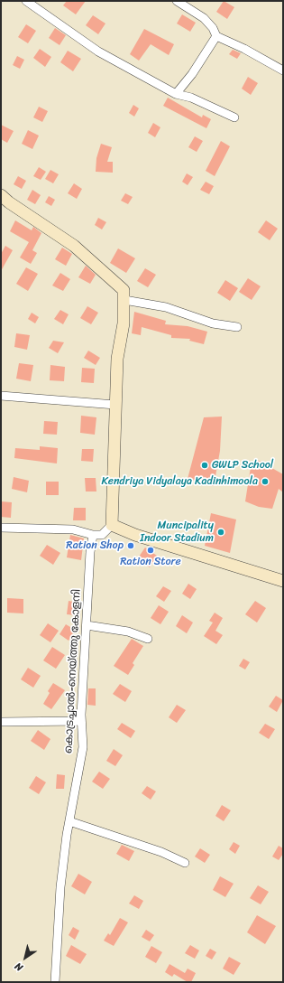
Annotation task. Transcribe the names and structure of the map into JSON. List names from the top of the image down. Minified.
{"streets":{"street":["കൊട്രച്ചാൽ-നെയ്ത്തു കോളനി"]},"places":["GWLP School","Kendriya Vidyalaya Kadinhimoola","Muncipality Indoor Stadium","Ration Shop","Ration Store"],"north":"bottom left"}
